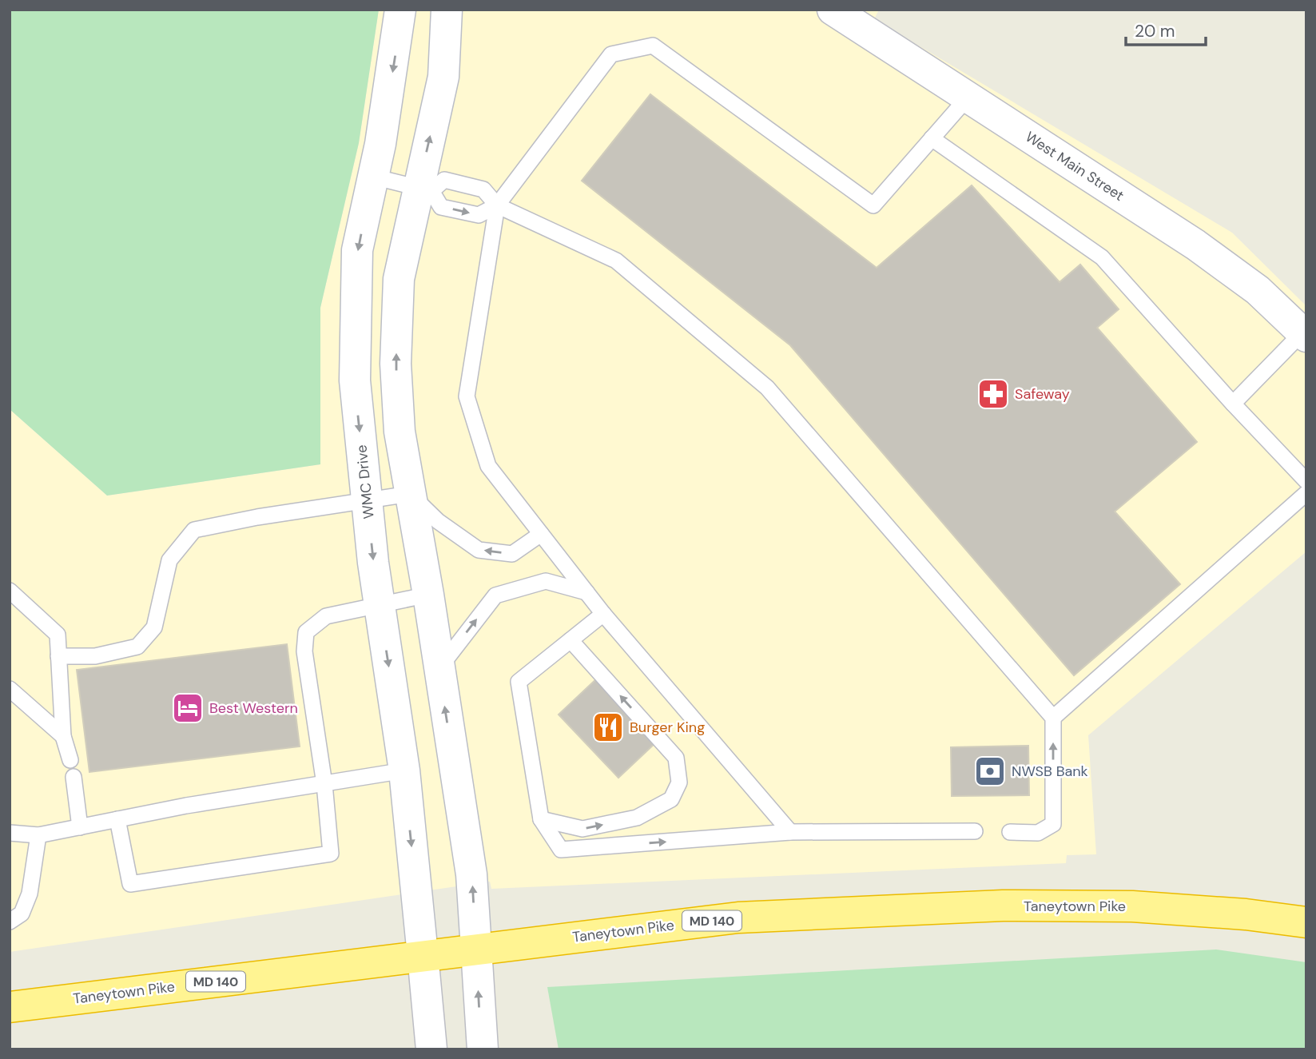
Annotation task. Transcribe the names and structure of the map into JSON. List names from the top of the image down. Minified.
{"streets":{"highway":["Taneytown Pike","MD 140"],"main road":["West Main Street","WMC Drive"]},"crossings":[["WMC Drive","Taneytown Pike"]],"places":{"pharmacy":["Safeway"],"hotel":["Best Western"],"restaurant":["Burger King"],"bank":["NWSB Bank"]},"scale_bar":"20 m"}
